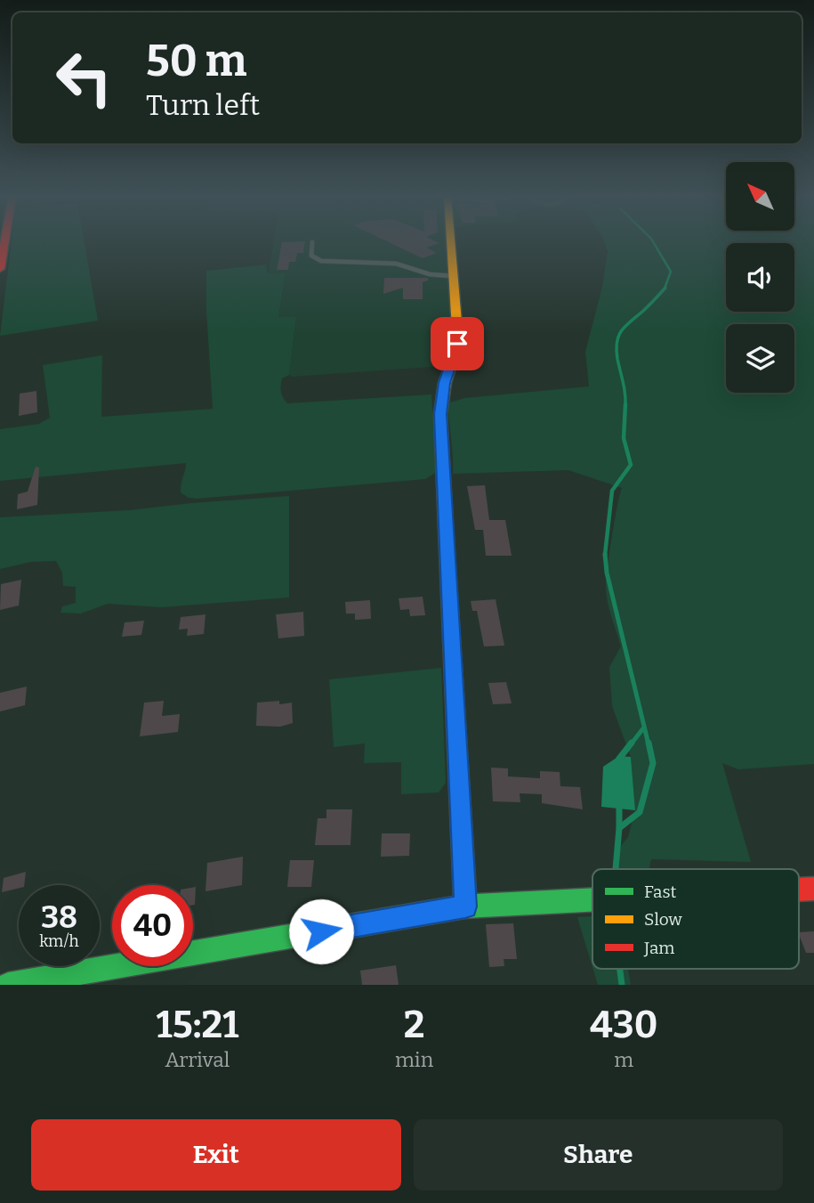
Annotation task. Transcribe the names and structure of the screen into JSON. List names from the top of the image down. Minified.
{"legend":["Fast","Slow","Jam"],"north":"top left","page":{"turn":["50 m","Turn left"],"speed":"38 km/h","limit":"40","eta":["15:21","Arrival","2","min","430","m"],"buttons":["Exit","Share"]}}
